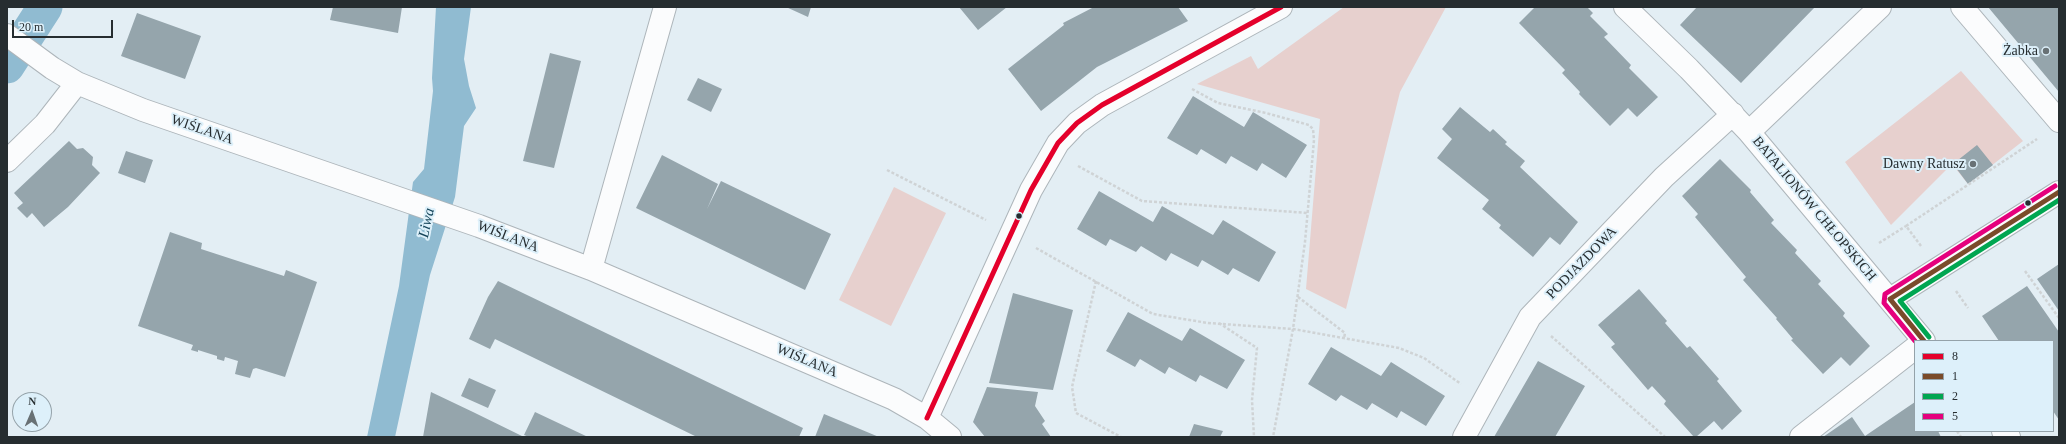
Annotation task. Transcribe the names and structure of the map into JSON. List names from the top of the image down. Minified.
{"streets":{"street":["WIŚLANA","BATALIONÓW CHŁOPSKICH","PODJAZDOWA"]},"crossings":[["BATALIONÓW CHŁOPSKICH","PODJAZDOWA"]],"water":["Liwa"],"places":["Żabka","Dawny Ratusz"],"lines":["transit line 8","transit line 5","transit line 1","transit line 2"],"legend":["8","1","2","5"],"scale_bar":"20 m","north":"top"}
